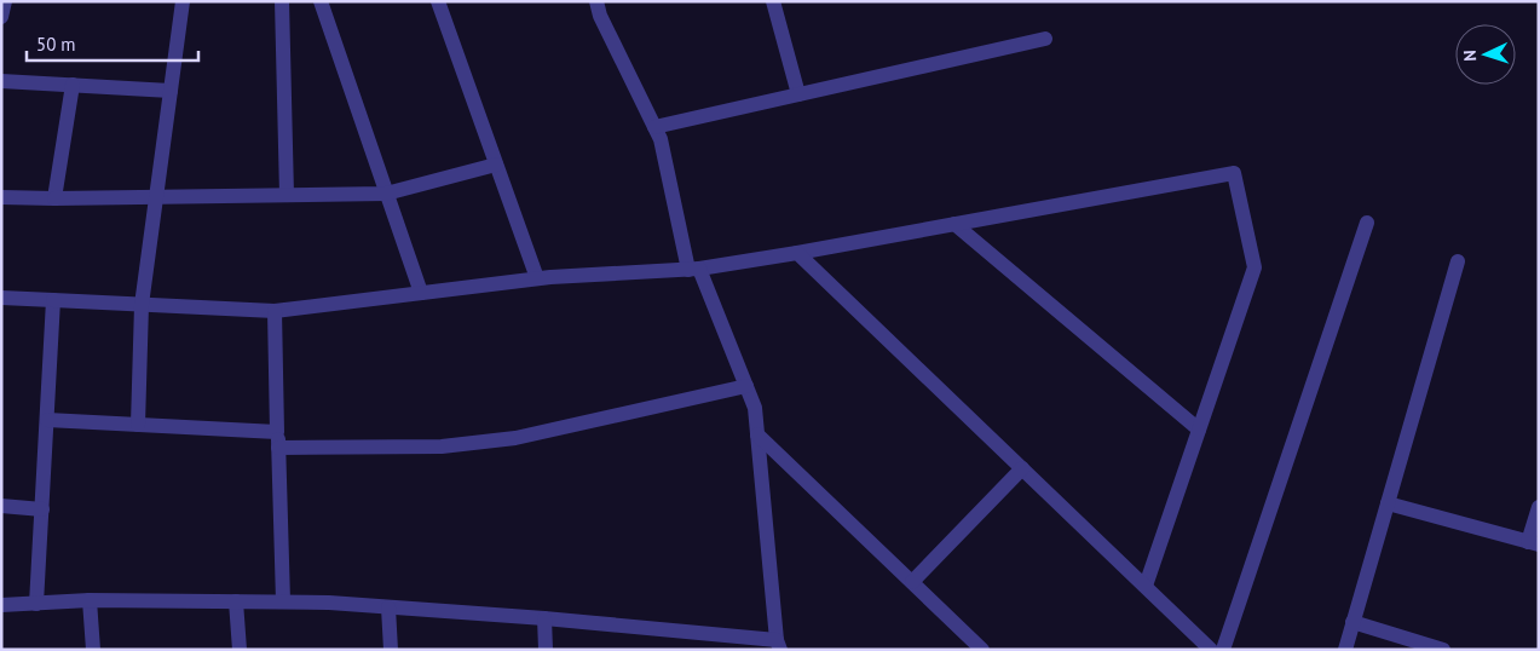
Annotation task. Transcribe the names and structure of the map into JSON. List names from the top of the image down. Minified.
{"scale_bar":"50 m","north":"left"}
